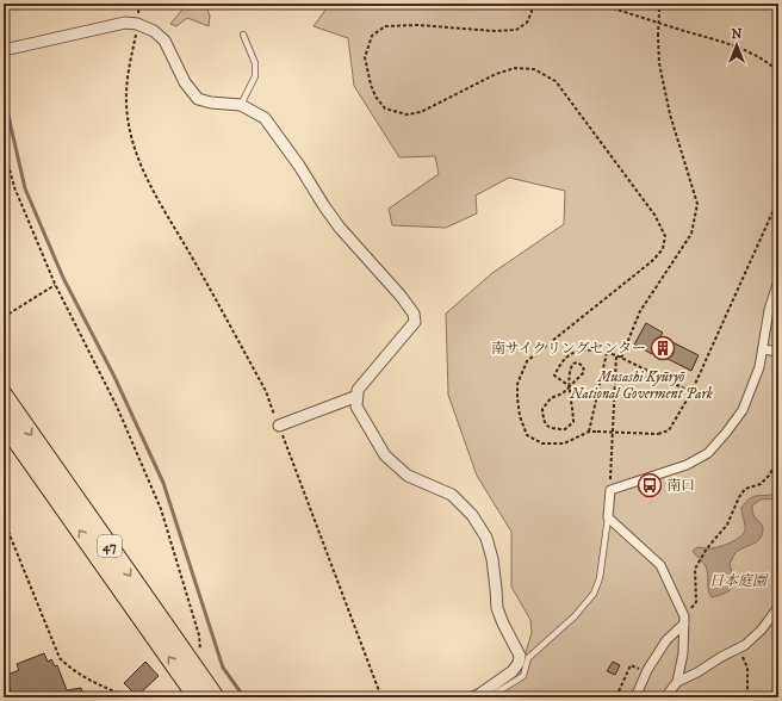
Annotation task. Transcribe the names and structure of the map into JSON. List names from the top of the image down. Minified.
{"streets":{"main road":["47"]},"parks":["Musashi Kyūryō National Goverment Park","日本庭園"],"places":{"building":["南サイクリングセンター"],"bus stop":["南口"]},"north":"top"}
